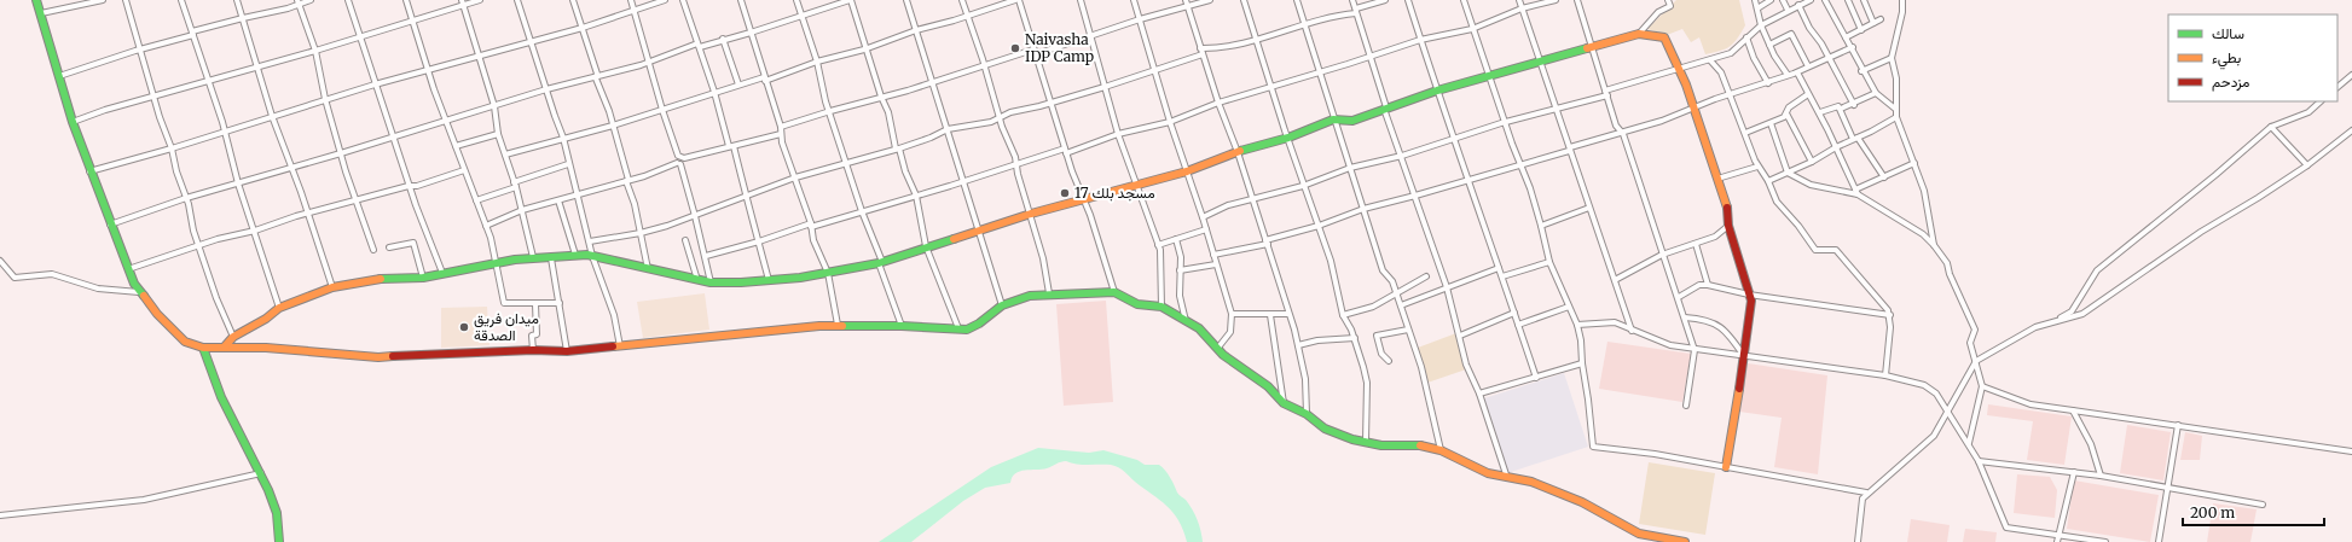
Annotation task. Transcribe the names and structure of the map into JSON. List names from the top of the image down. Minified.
{"places":["Naivasha IDP Camp","مسجد بلك 17","ميدان فريق الصدقة"],"legend":["سالك","بطيء","مزدحم"],"scale_bar":"200 m"}
